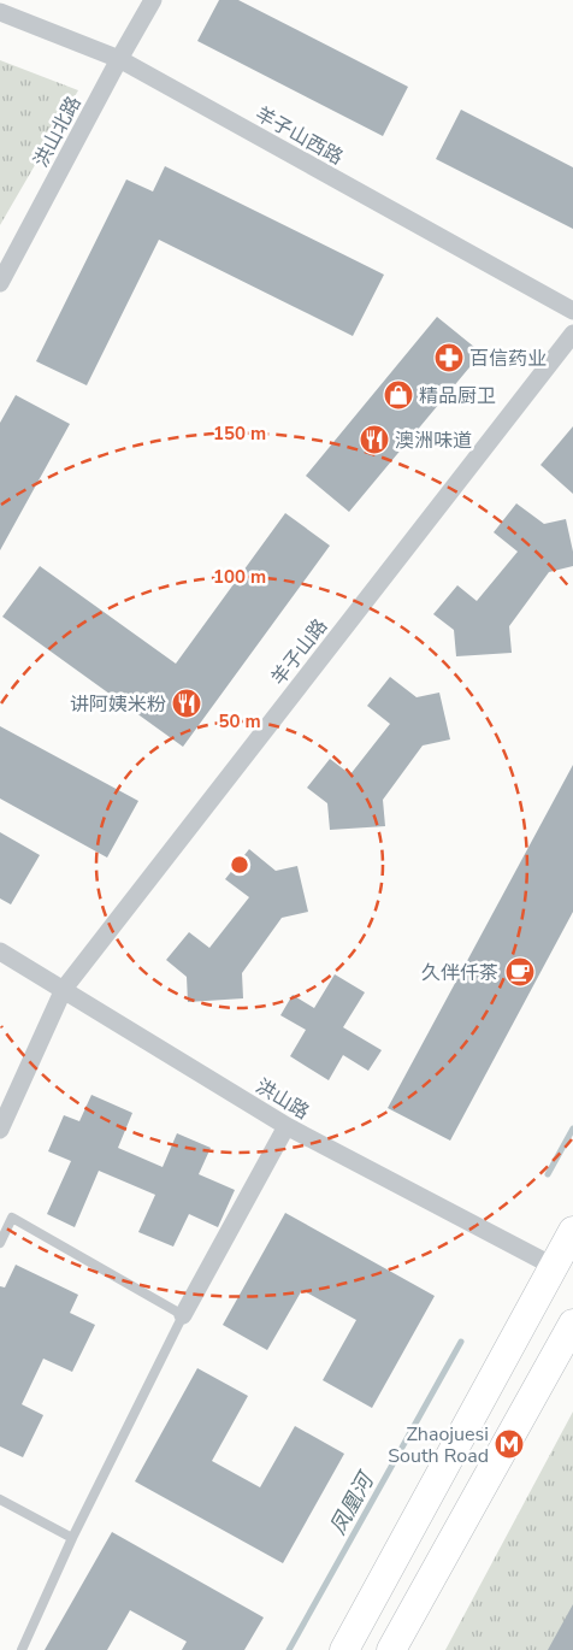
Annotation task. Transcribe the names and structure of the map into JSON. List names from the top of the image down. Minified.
{"streets":{"street":["洪山北路","羊子山西路","羊子山路","洪山路"]},"crossings":[["洪山北路","羊子山西路"],["羊子山路","洪山路"]],"water":["凤凰河"],"places":{"pharmacy":["百信药业"],"shop":["精品厨卫"],"restaurant":["澳洲味道","讲阿姨米粉"],"cafe":["久伴仟茶"],"metro station":["Zhaojuesi South Road"]},"rings":["150 m","100 m","50 m"]}
